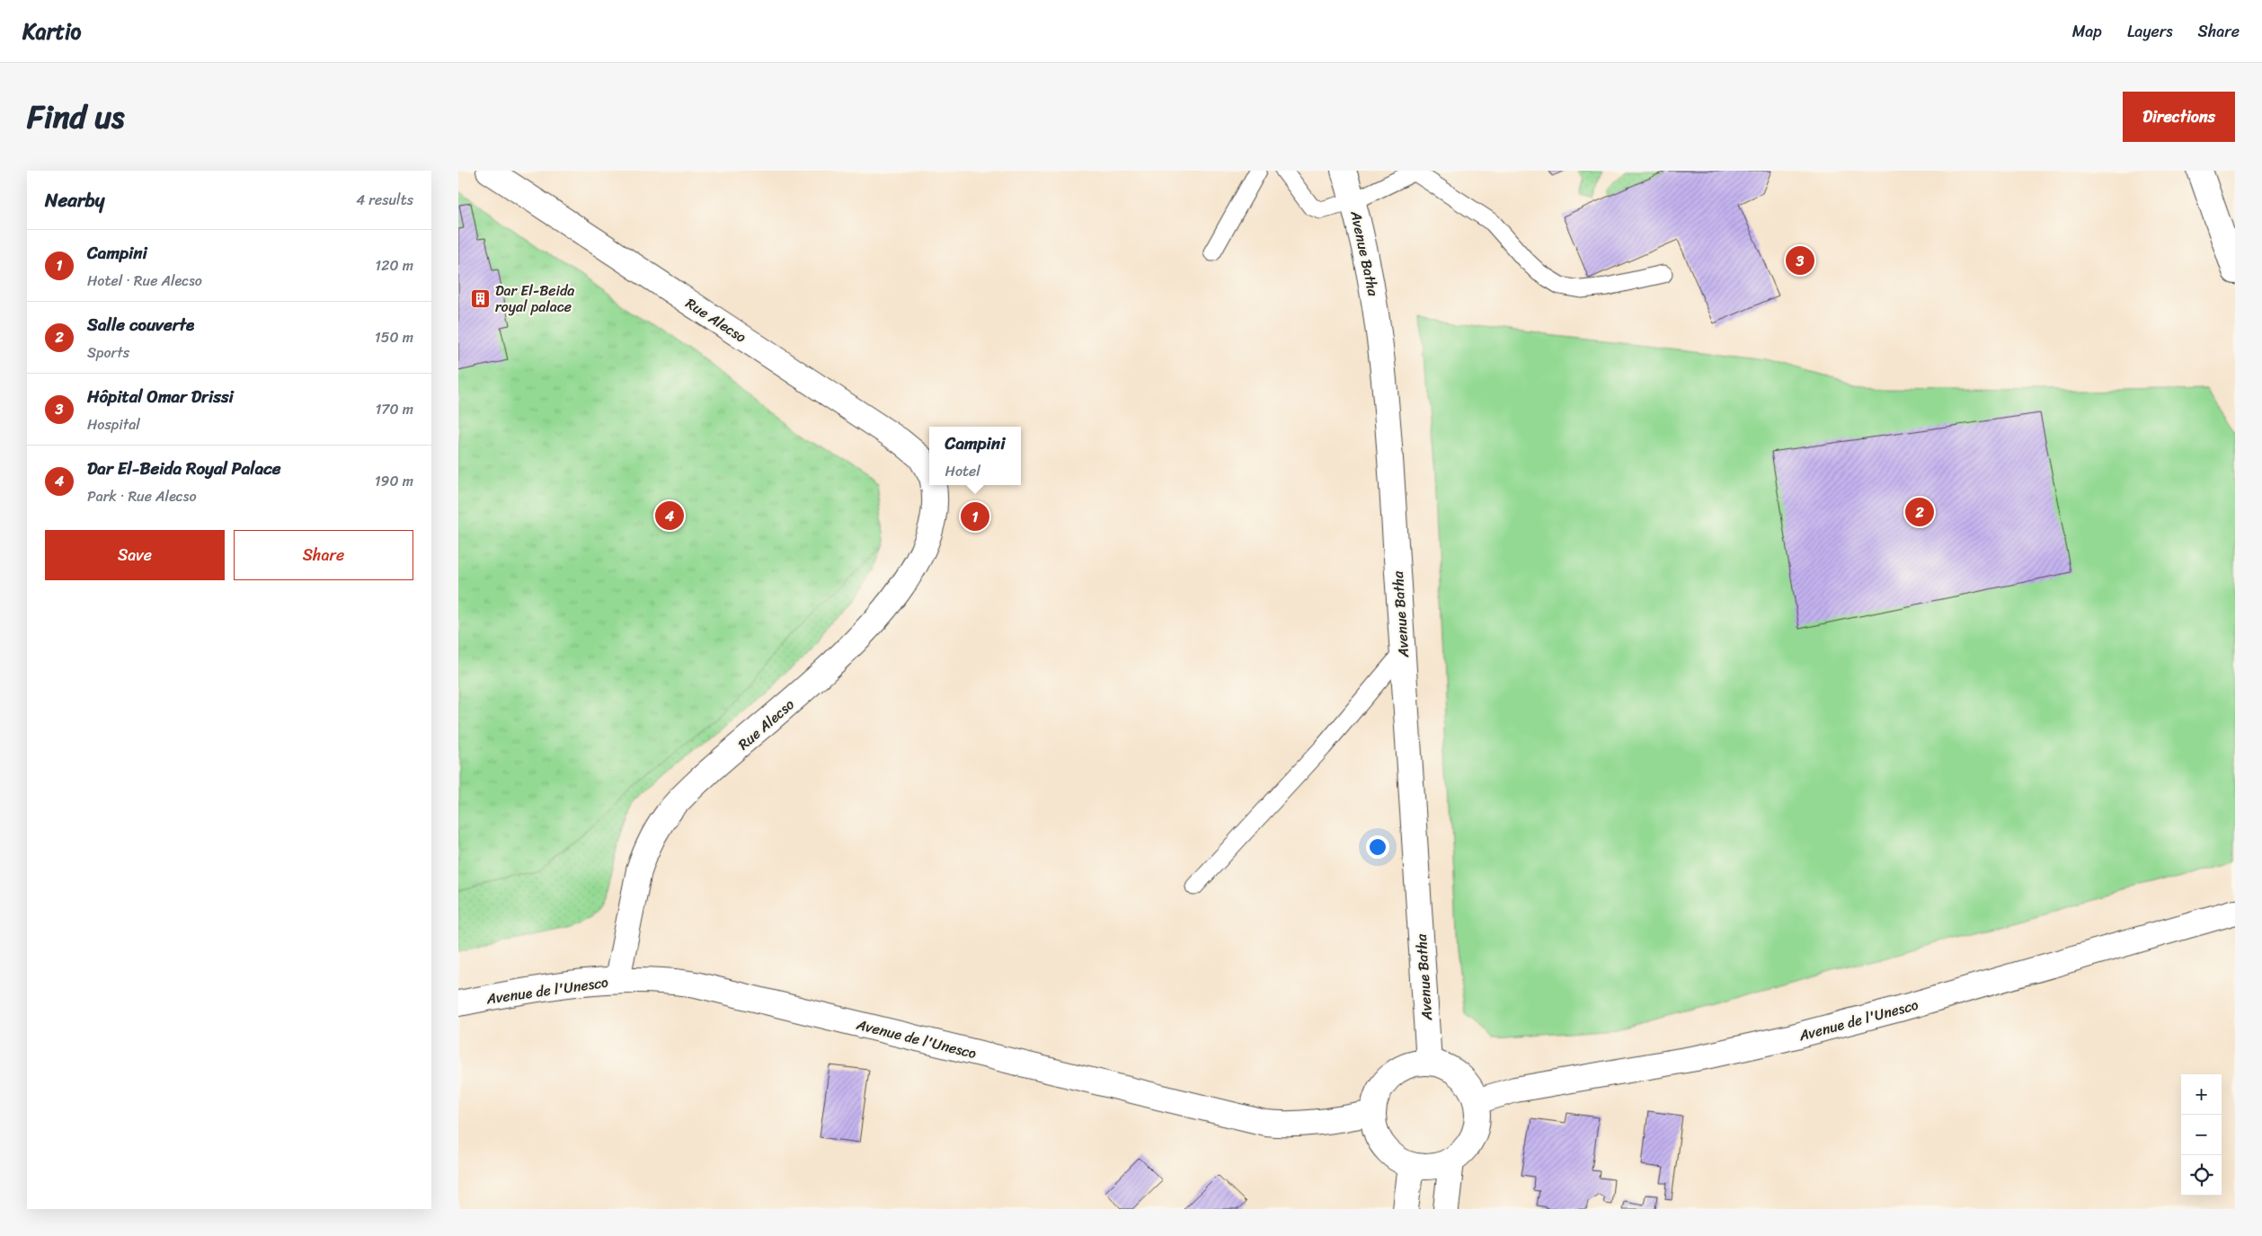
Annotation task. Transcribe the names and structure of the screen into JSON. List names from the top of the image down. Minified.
{"streets":{"main road":["Avenue Batha","Rue Alecso","Avenue de l'Unesco"]},"crossings":[["Avenue Batha","Avenue de l'Unesco"],["Rue Alecso","Avenue de l'Unesco"]],"places":{"building":["Dar El-Beida royal palace"]},"page":{"header":"Kartio","nav":["Map","Layers","Share"],"title":"Find us","buttons":["Directions",["Save","Share"]],"heading":["Nearby","4 results"],"list":[{"mark":"1","name":"Campini","note":"Hotel · Rue Alecso","value":"120 m"},{"mark":"2","name":"Salle couverte","note":"Sports","value":"150 m"},{"mark":"3","name":"Hôpital Omar Drissi","note":"Hospital","value":"170 m"},{"mark":"4","name":"Dar El-Beida Royal Palace","note":"Park · Rue Alecso","value":"190 m"}],"pins":["3","2","4","1"],"popup":["Campini","Hotel"],"map_buttons":["+","−"]}}
